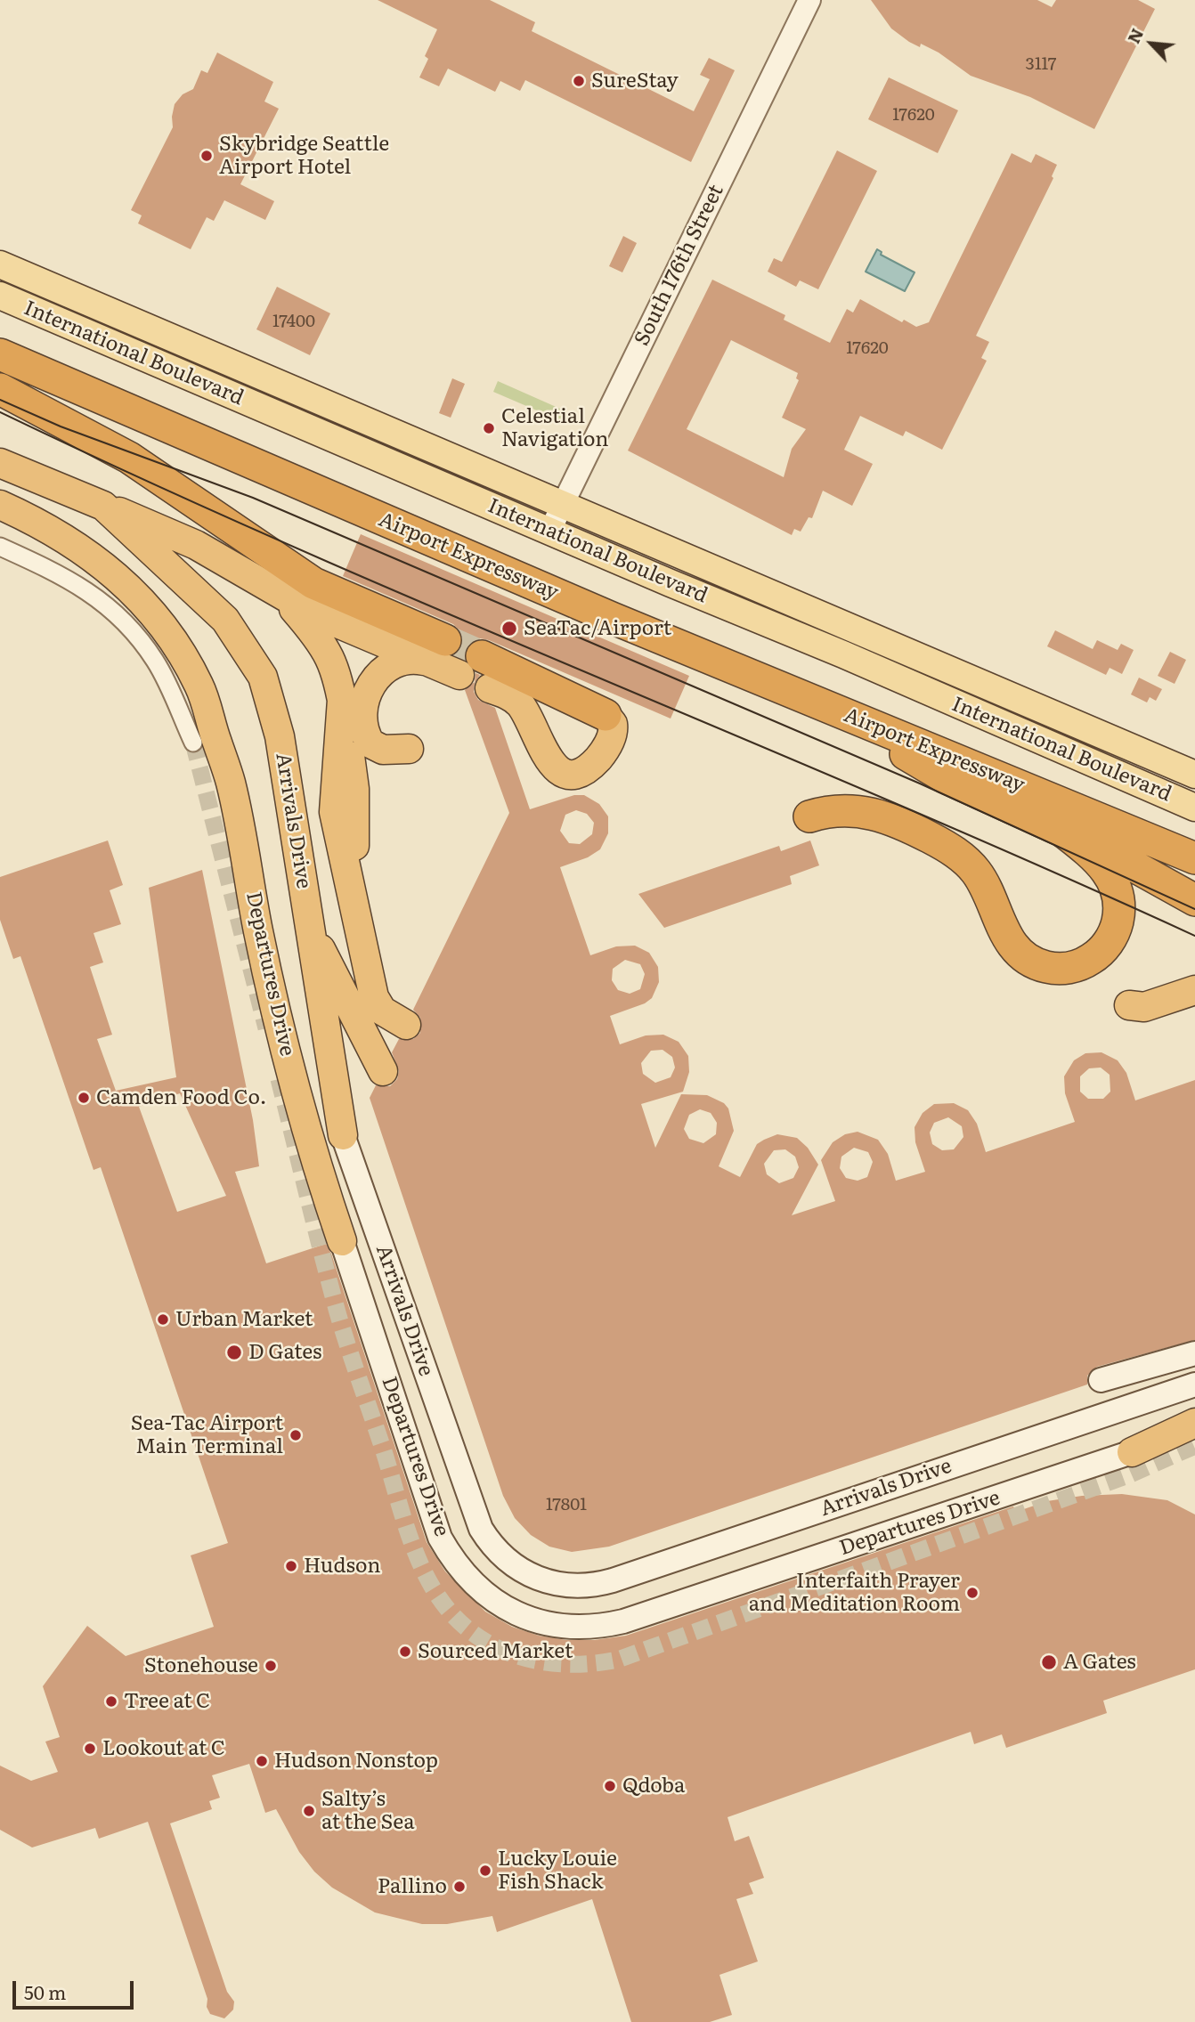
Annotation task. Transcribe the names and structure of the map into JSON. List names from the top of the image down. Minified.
{"streets":{"highway":["Airport Expressway","Arrivals Drive","Departures Drive"],"main road":["International Boulevard"],"street":["South 176th Street"]},"crossings":[["South 176th Street","International Boulevard"]],"places":["SureStay","Skybridge Seattle Airport Hotel","Celestial Navigation","SeaTac/Airport","Camden Food Co.","Urban Market","D Gates","Sea-Tac Airport Main Terminal","Hudson","Interfaith Prayer and Meditation Room","Sourced Market","A Gates","Stonehouse","Tree at C","Lookout at C","Hudson Nonstop","Qdoba","Salty’s at the Sea","Lucky Louie Fish Shack","Pallino"],"house_numbers":["3117","17620","17400","17620","17801"],"scale_bar":"50 m","north":"top left"}
